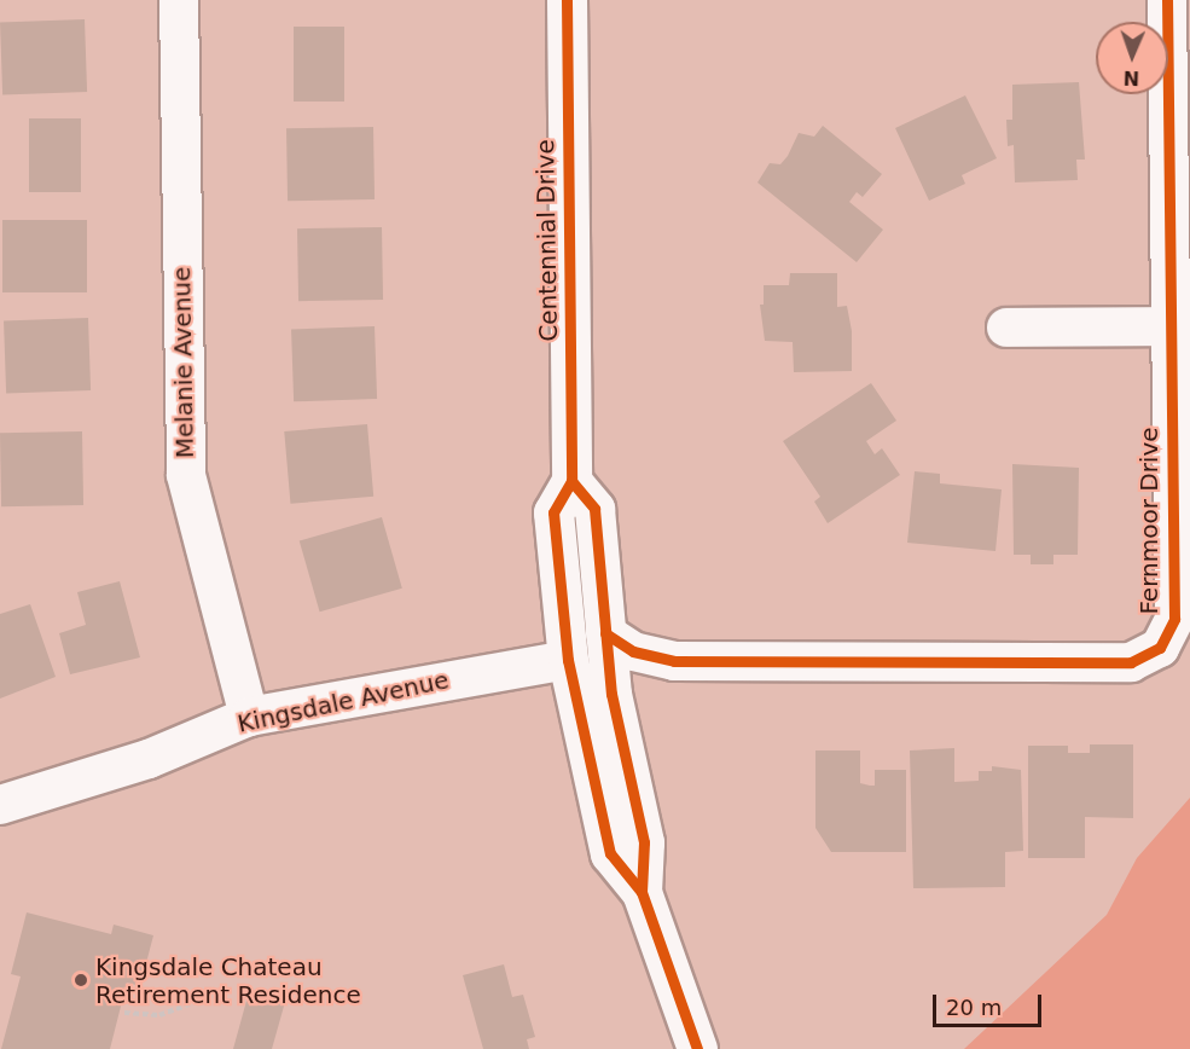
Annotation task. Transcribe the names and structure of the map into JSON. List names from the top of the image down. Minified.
{"streets":{"main road":["Centennial Drive"],"street":["Melanie Avenue","Fernmoor Drive","Kingsdale Avenue"]},"crossings":[["Melanie Avenue","Kingsdale Avenue"]],"places":["Kingsdale Chateau Retirement Residence"],"scale_bar":"20 m","north":"bottom"}
